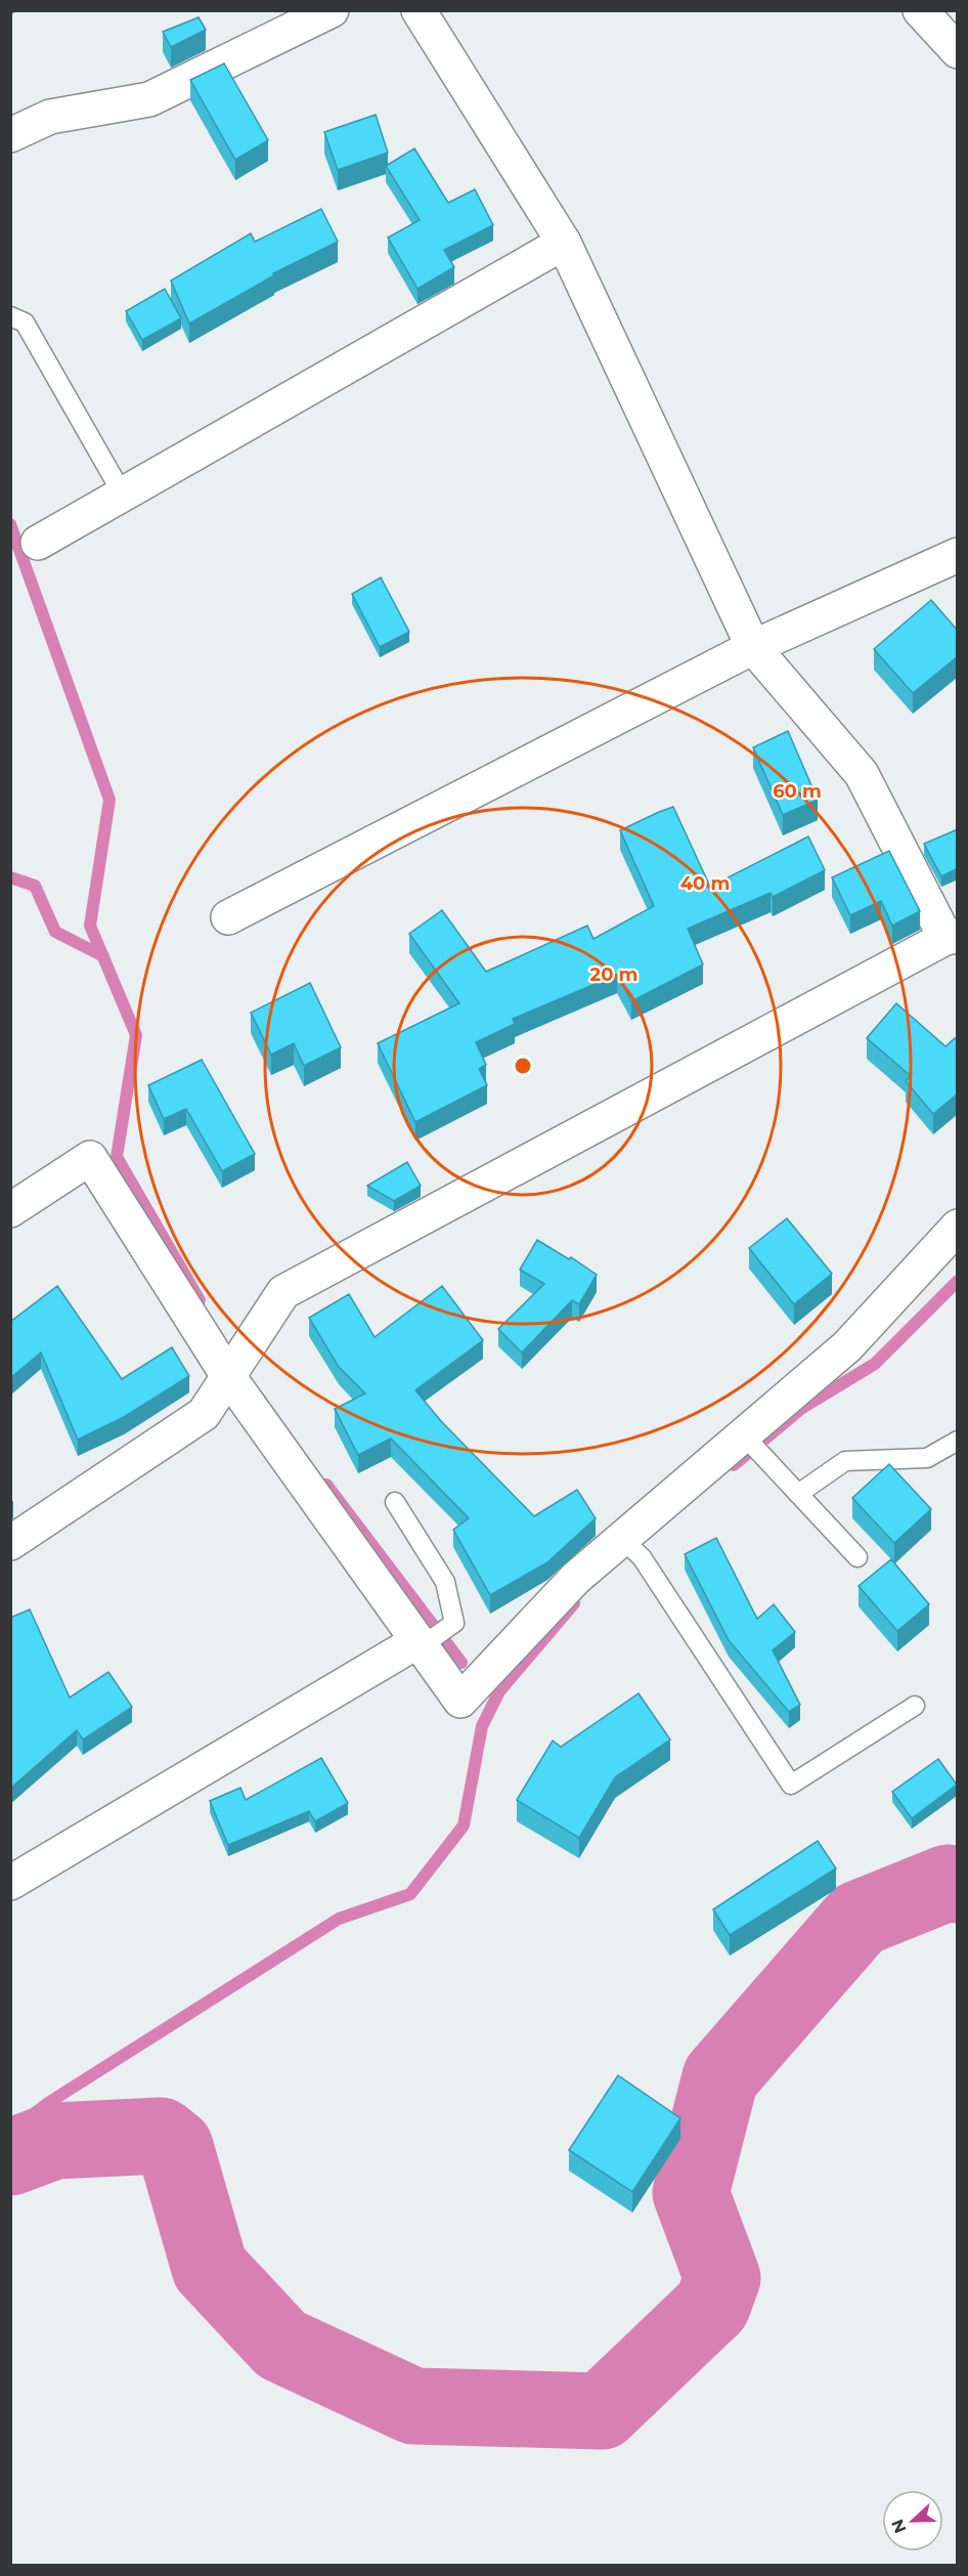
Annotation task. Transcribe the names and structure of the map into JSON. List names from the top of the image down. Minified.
{"north":"left","rings":["60 m","40 m","20 m"]}
